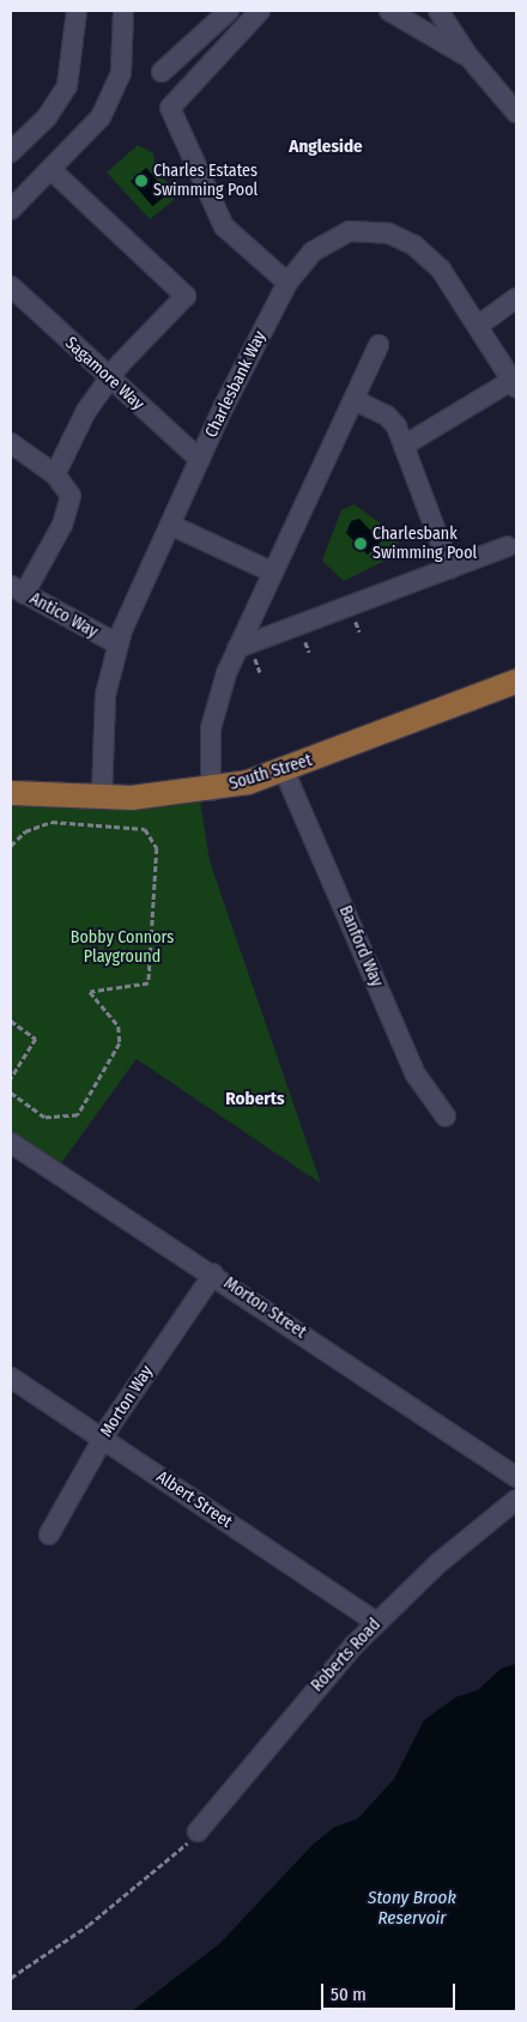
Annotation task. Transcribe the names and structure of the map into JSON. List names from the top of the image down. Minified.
{"streets":{"main road":["South Street"],"street":["Sagamore Way","Charlesbank Way","Antico Way","Banford Way","Morton Street","Morton Way","Albert Street","Roberts Road"]},"crossings":[["Sagamore Way","Charlesbank Way"],["Charlesbank Way","Antico Way"],["Charlesbank Way","South Street"],["South Street","Banford Way"],["Morton Street","Morton Way"],["Morton Way","Albert Street"],["Albert Street","Roberts Road"]],"districts":["Angleside","Roberts"],"water":["Stony Brook Reservoir"],"parks":["Bobby Connors Playground"],"places":["Charles Estates Swimming Pool","Charlesbank Swimming Pool"],"scale_bar":"50 m"}
